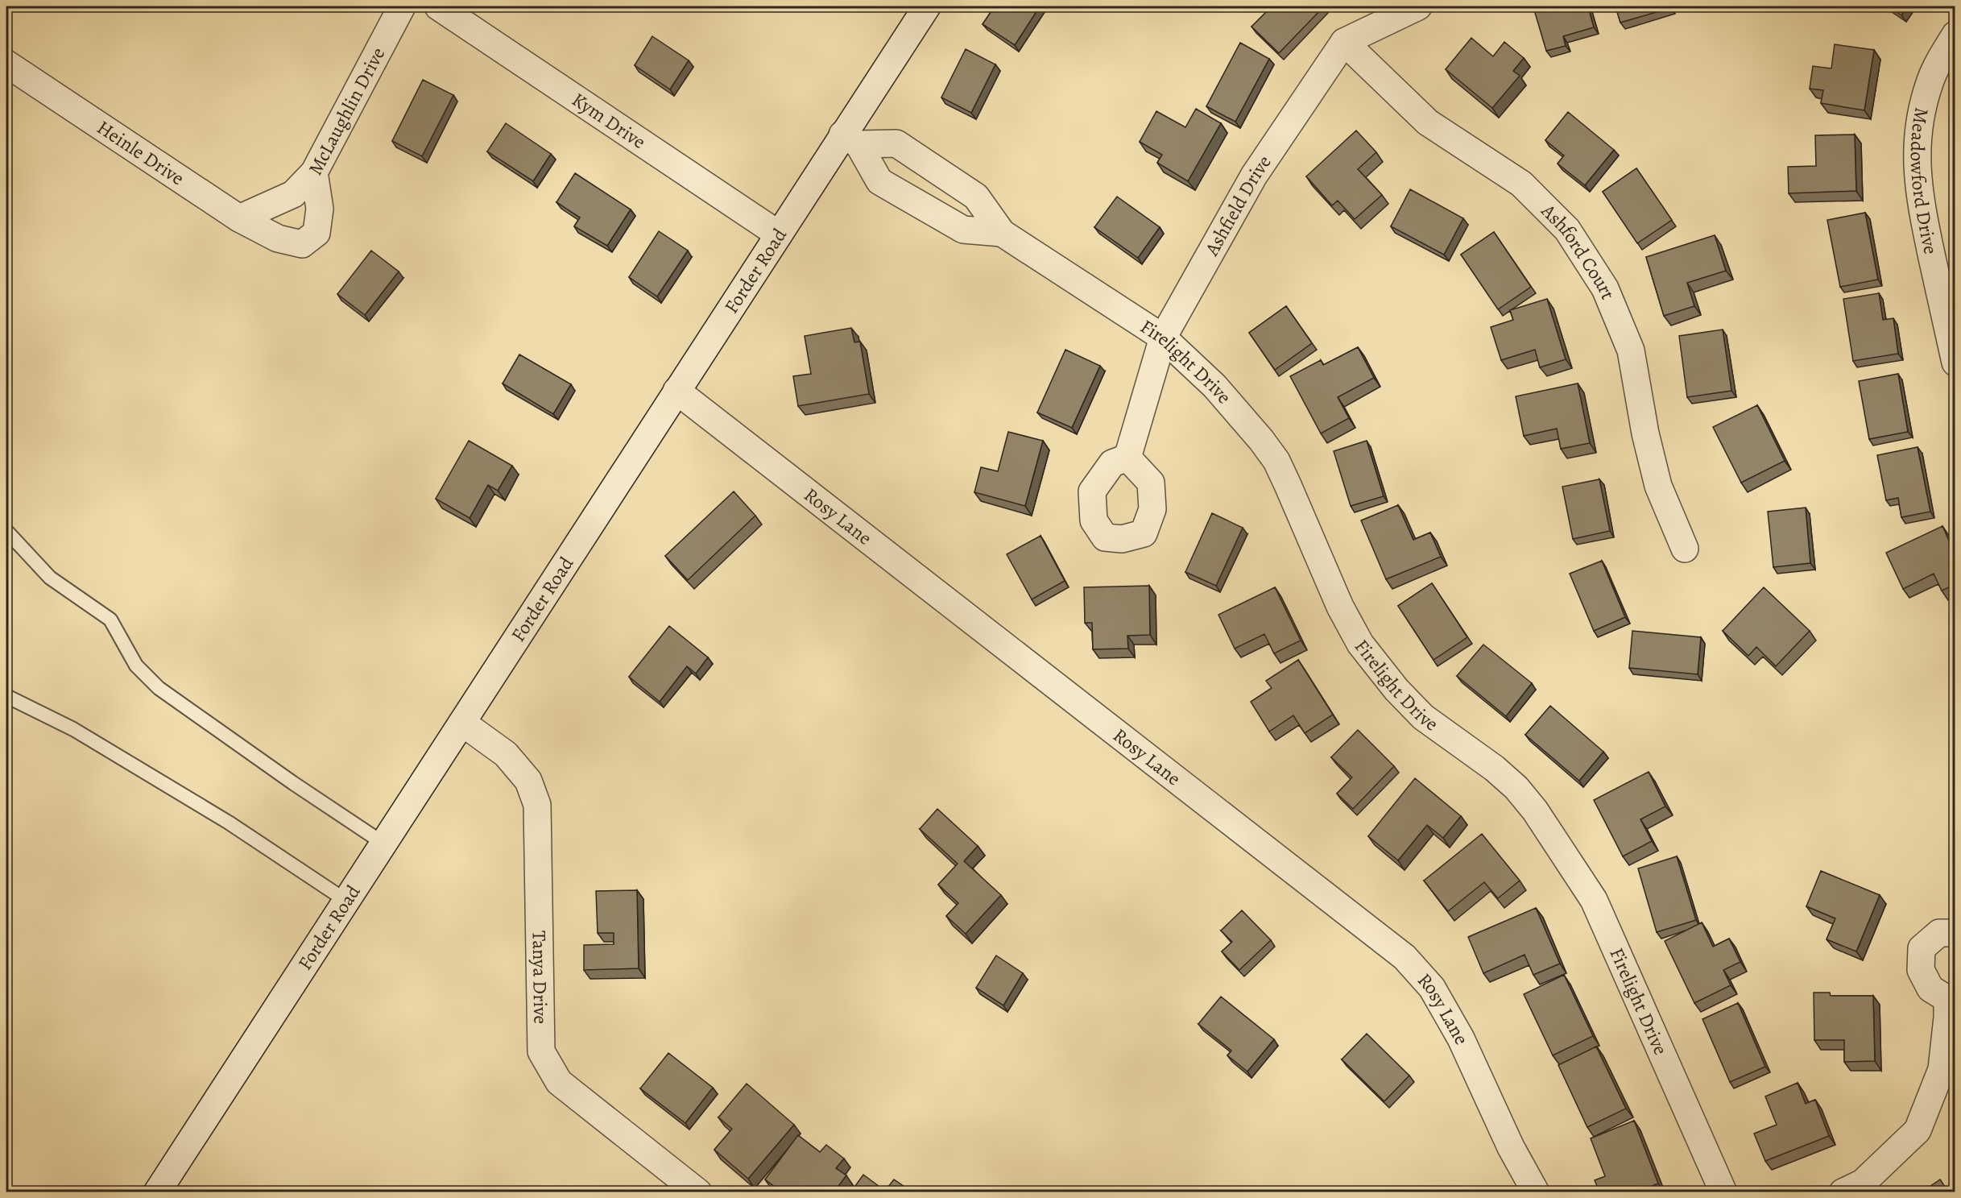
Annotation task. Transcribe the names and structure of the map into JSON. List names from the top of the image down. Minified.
{"streets":{"street":["McLaughlin Drive","Kym Drive","Heinle Drive","Meadowford Drive","Ashfield Drive","Ashford Court","Forder Road","Firelight Drive","Rosy Lane","Tanya Drive"]},"crossings":[["McLaughlin Drive","Heinle Drive"],["Kym Drive","Forder Road"],["Ashfield Drive","Ashford Court"],["Ashfield Drive","Firelight Drive"],["Forder Road","Firelight Drive"],["Forder Road","Rosy Lane"],["Forder Road","Tanya Drive"]]}
